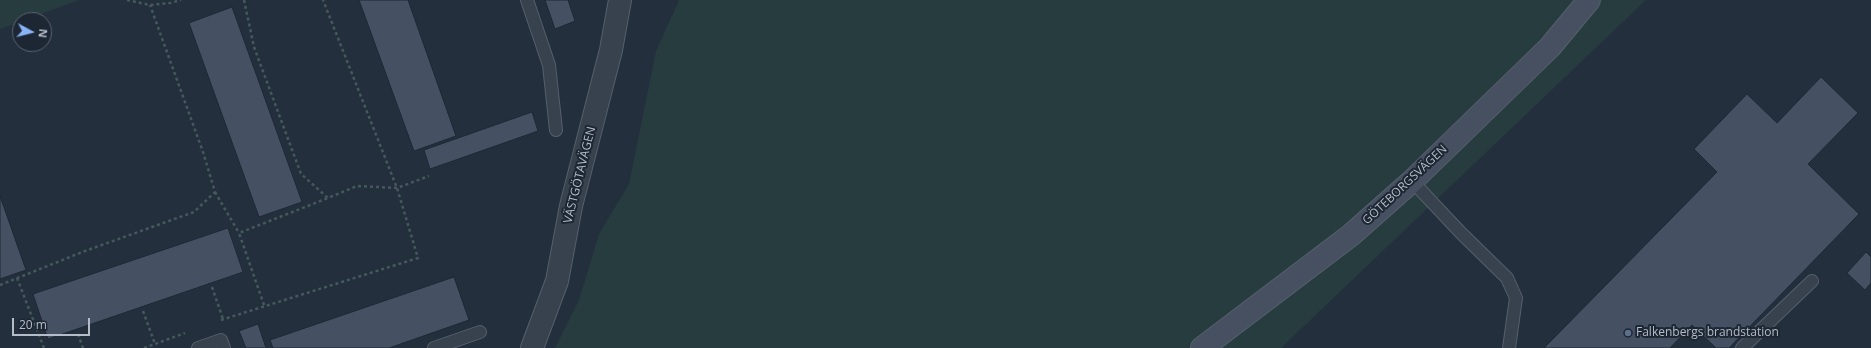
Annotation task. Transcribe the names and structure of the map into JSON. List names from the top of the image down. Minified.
{"streets":{"main road":["GÖTEBORGSVÄGEN"],"street":["VÄSTGÖTAVÄGEN"]},"places":["Falkenbergs brandstation"],"scale_bar":"20 m","north":"right"}
